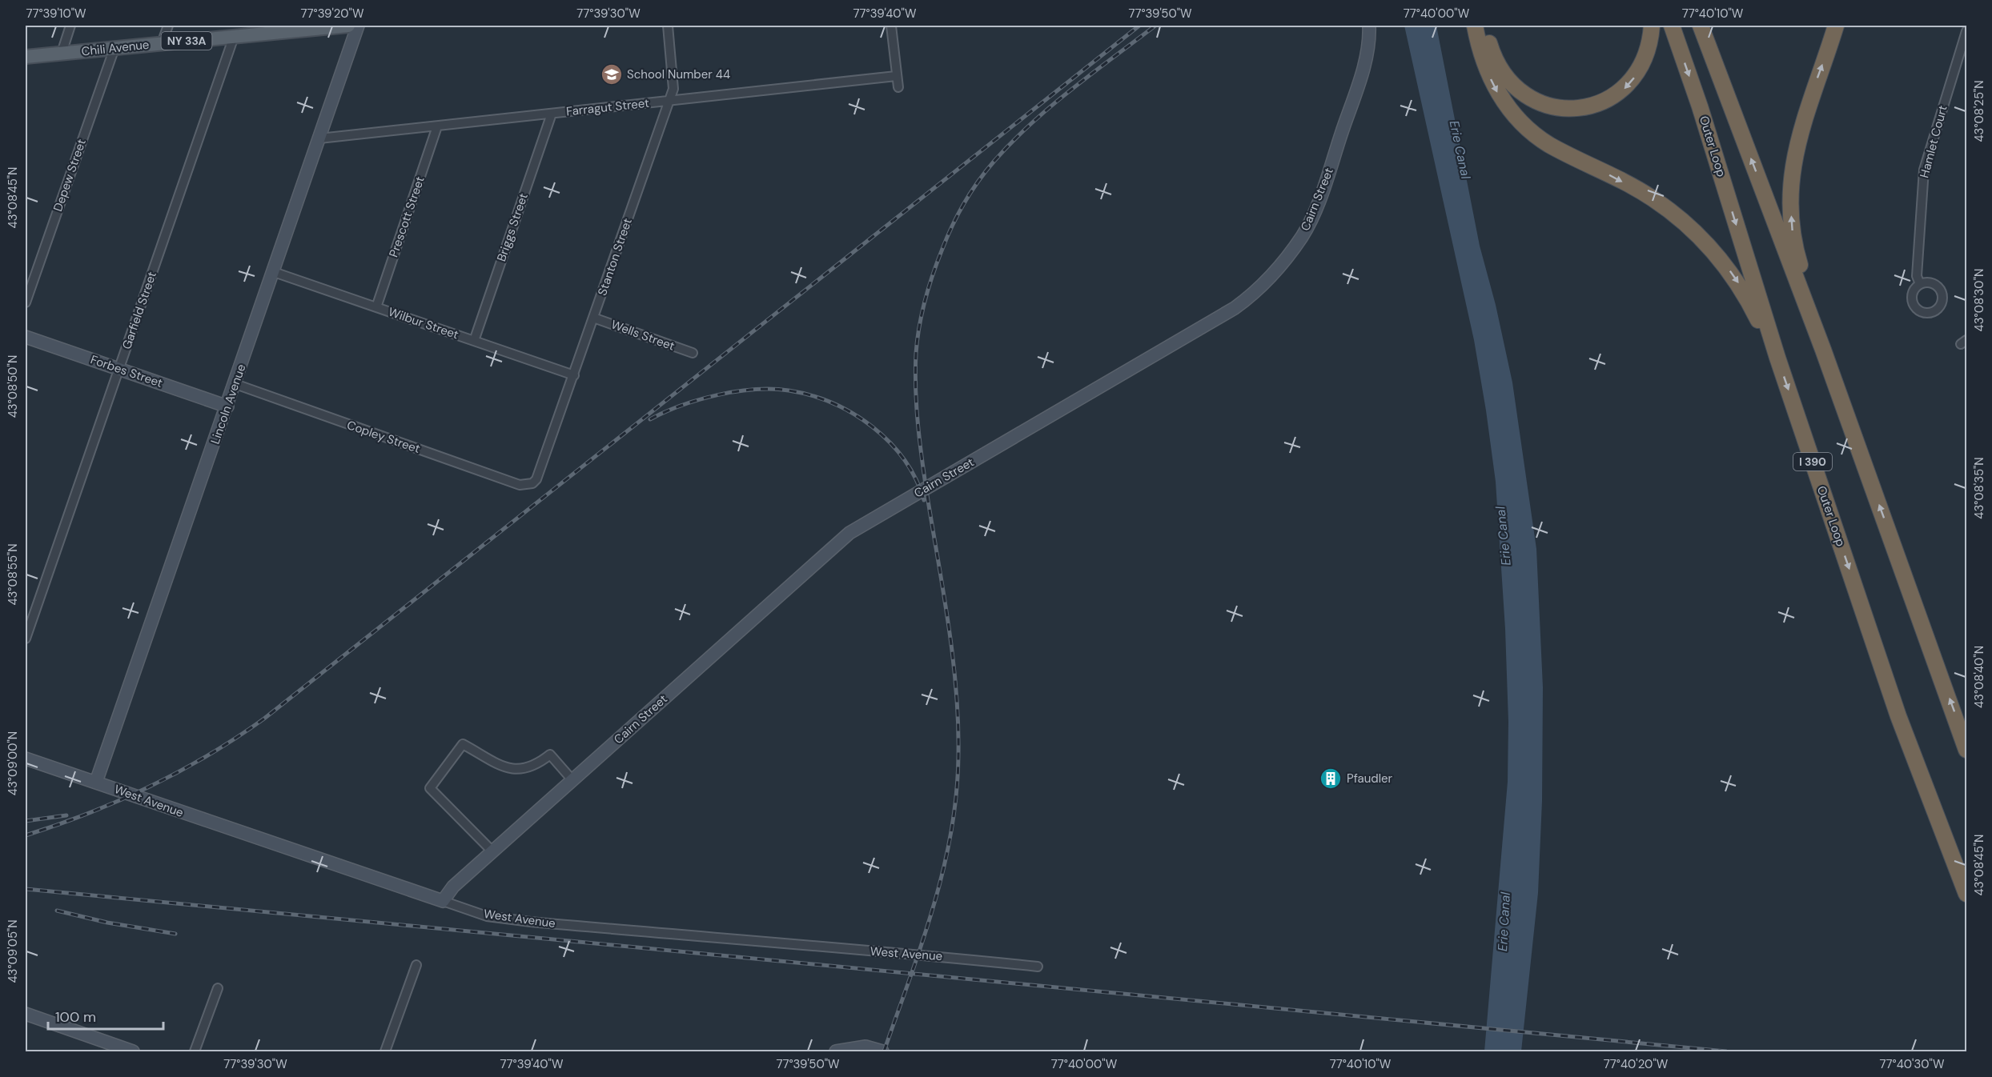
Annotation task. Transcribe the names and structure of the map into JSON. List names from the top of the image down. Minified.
{"streets":{"highway":["Outer Loop","I 390"],"main road":["NY 33A","Chili Avenue"],"street":["Farragut Street","Hamlet Court","Depew Street","Cairn Street","Prescott Street","Briggs Street","Stanton Street","Garfield Street","Wilbur Street","Wells Street","Forbes Street","Lincoln Avenue","Copley Street","West Avenue"]},"crossings":[["Chili Avenue","Depew Street"],["Chili Avenue","Garfield Street"],["Farragut Street","Prescott Street"],["Farragut Street","Briggs Street"],["Farragut Street","Stanton Street"],["Farragut Street","Lincoln Avenue"],["Cairn Street","West Avenue"],["Prescott Street","Wilbur Street"],["Briggs Street","Wilbur Street"],["Stanton Street","Wilbur Street"],["Stanton Street","Wells Street"],["Stanton Street","Copley Street"],["Garfield Street","Forbes Street"],["Wilbur Street","Lincoln Avenue"],["Forbes Street","Lincoln Avenue"],["Lincoln Avenue","Copley Street"],["Lincoln Avenue","West Avenue"]],"water":["Erie Canal"],"places":{"school or university":["School Number 44"],"building":["Pfaudler"]},"scale_bar":"100 m","coordinates":["77°39'10\"W","77°39'20\"W","77°39'30\"W","77°39'40\"W","77°39'50\"W","77°40'00\"W","77°40'10\"W","43°08'25\"N","43°08'45\"N","43°08'30\"N","43°08'50\"N","43°08'35\"N","43°08'55\"N","43°08'40\"N","43°09'00\"N","43°09'05\"N","77°40'20\"W","77°40'30\"W"]}
